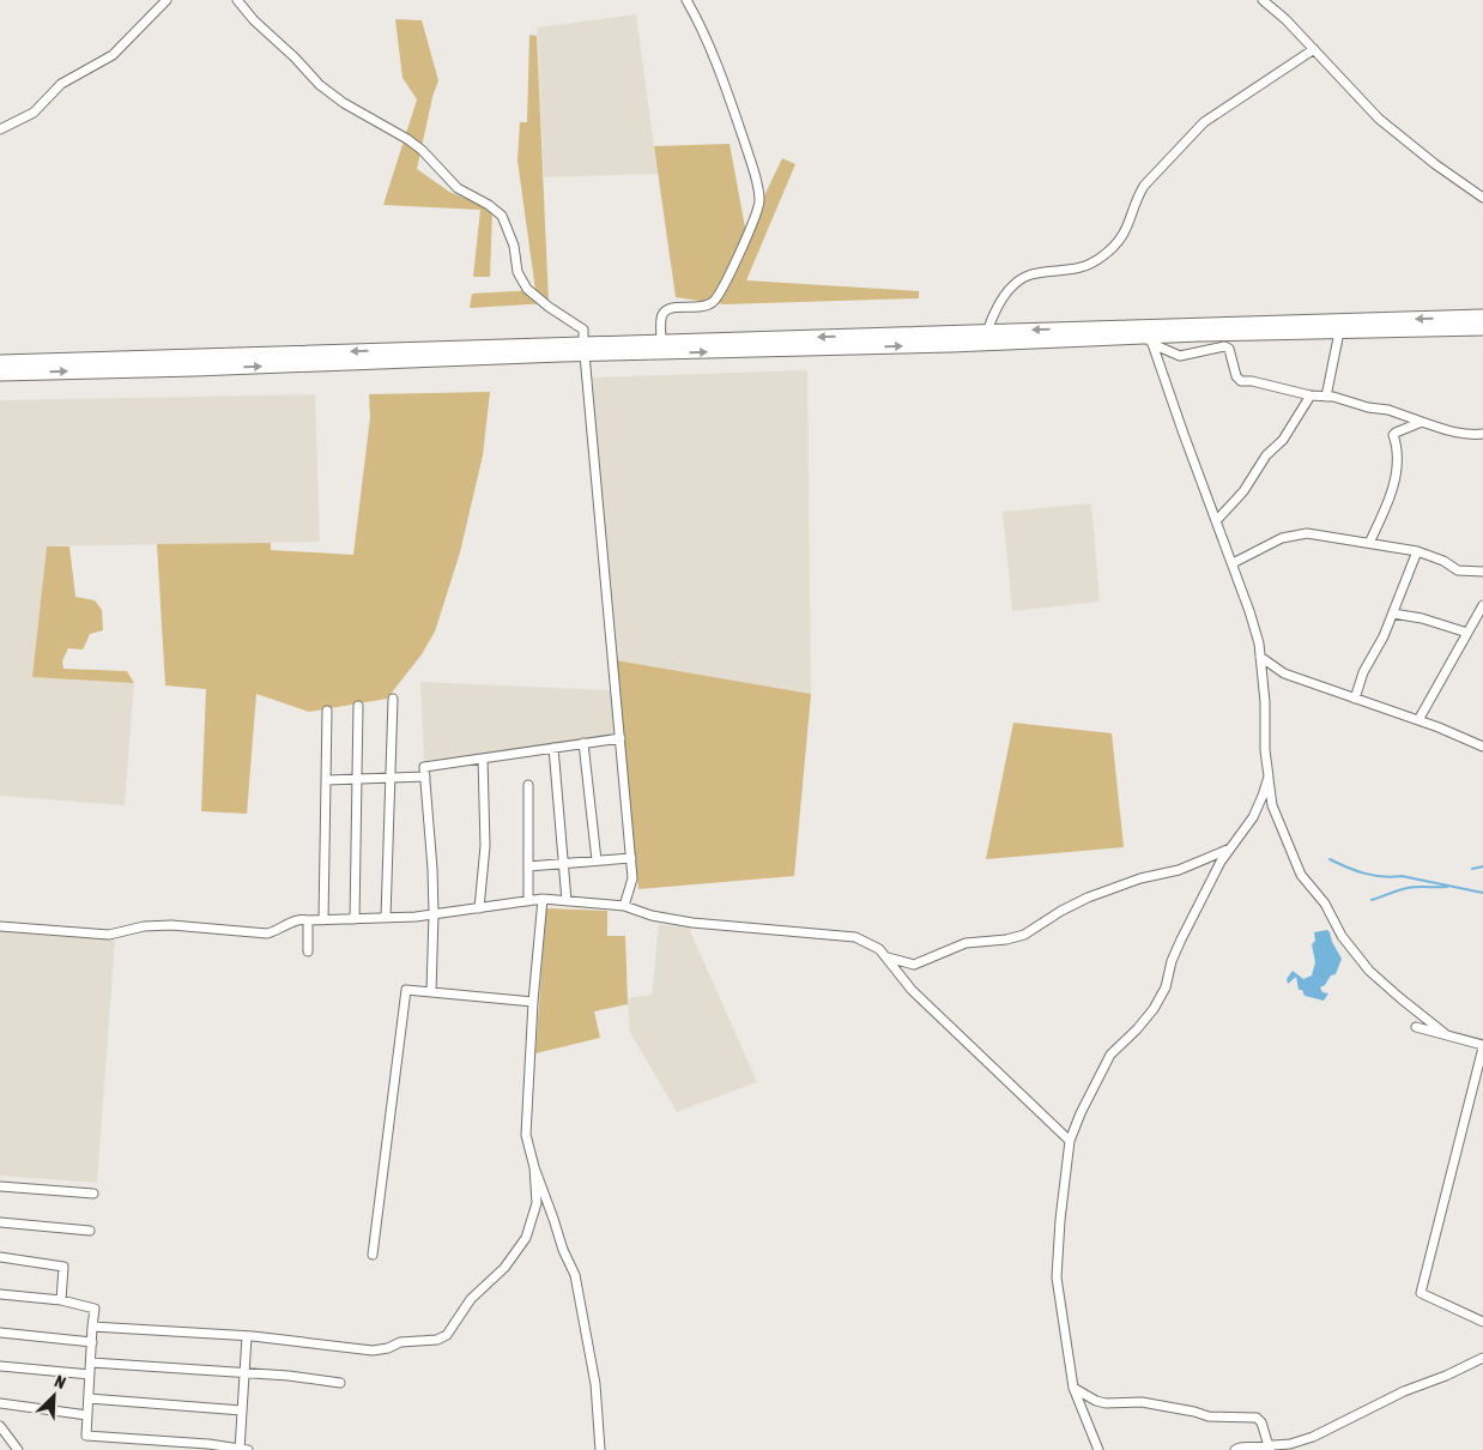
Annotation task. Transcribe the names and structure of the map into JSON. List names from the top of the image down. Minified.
{"north":"top right"}
